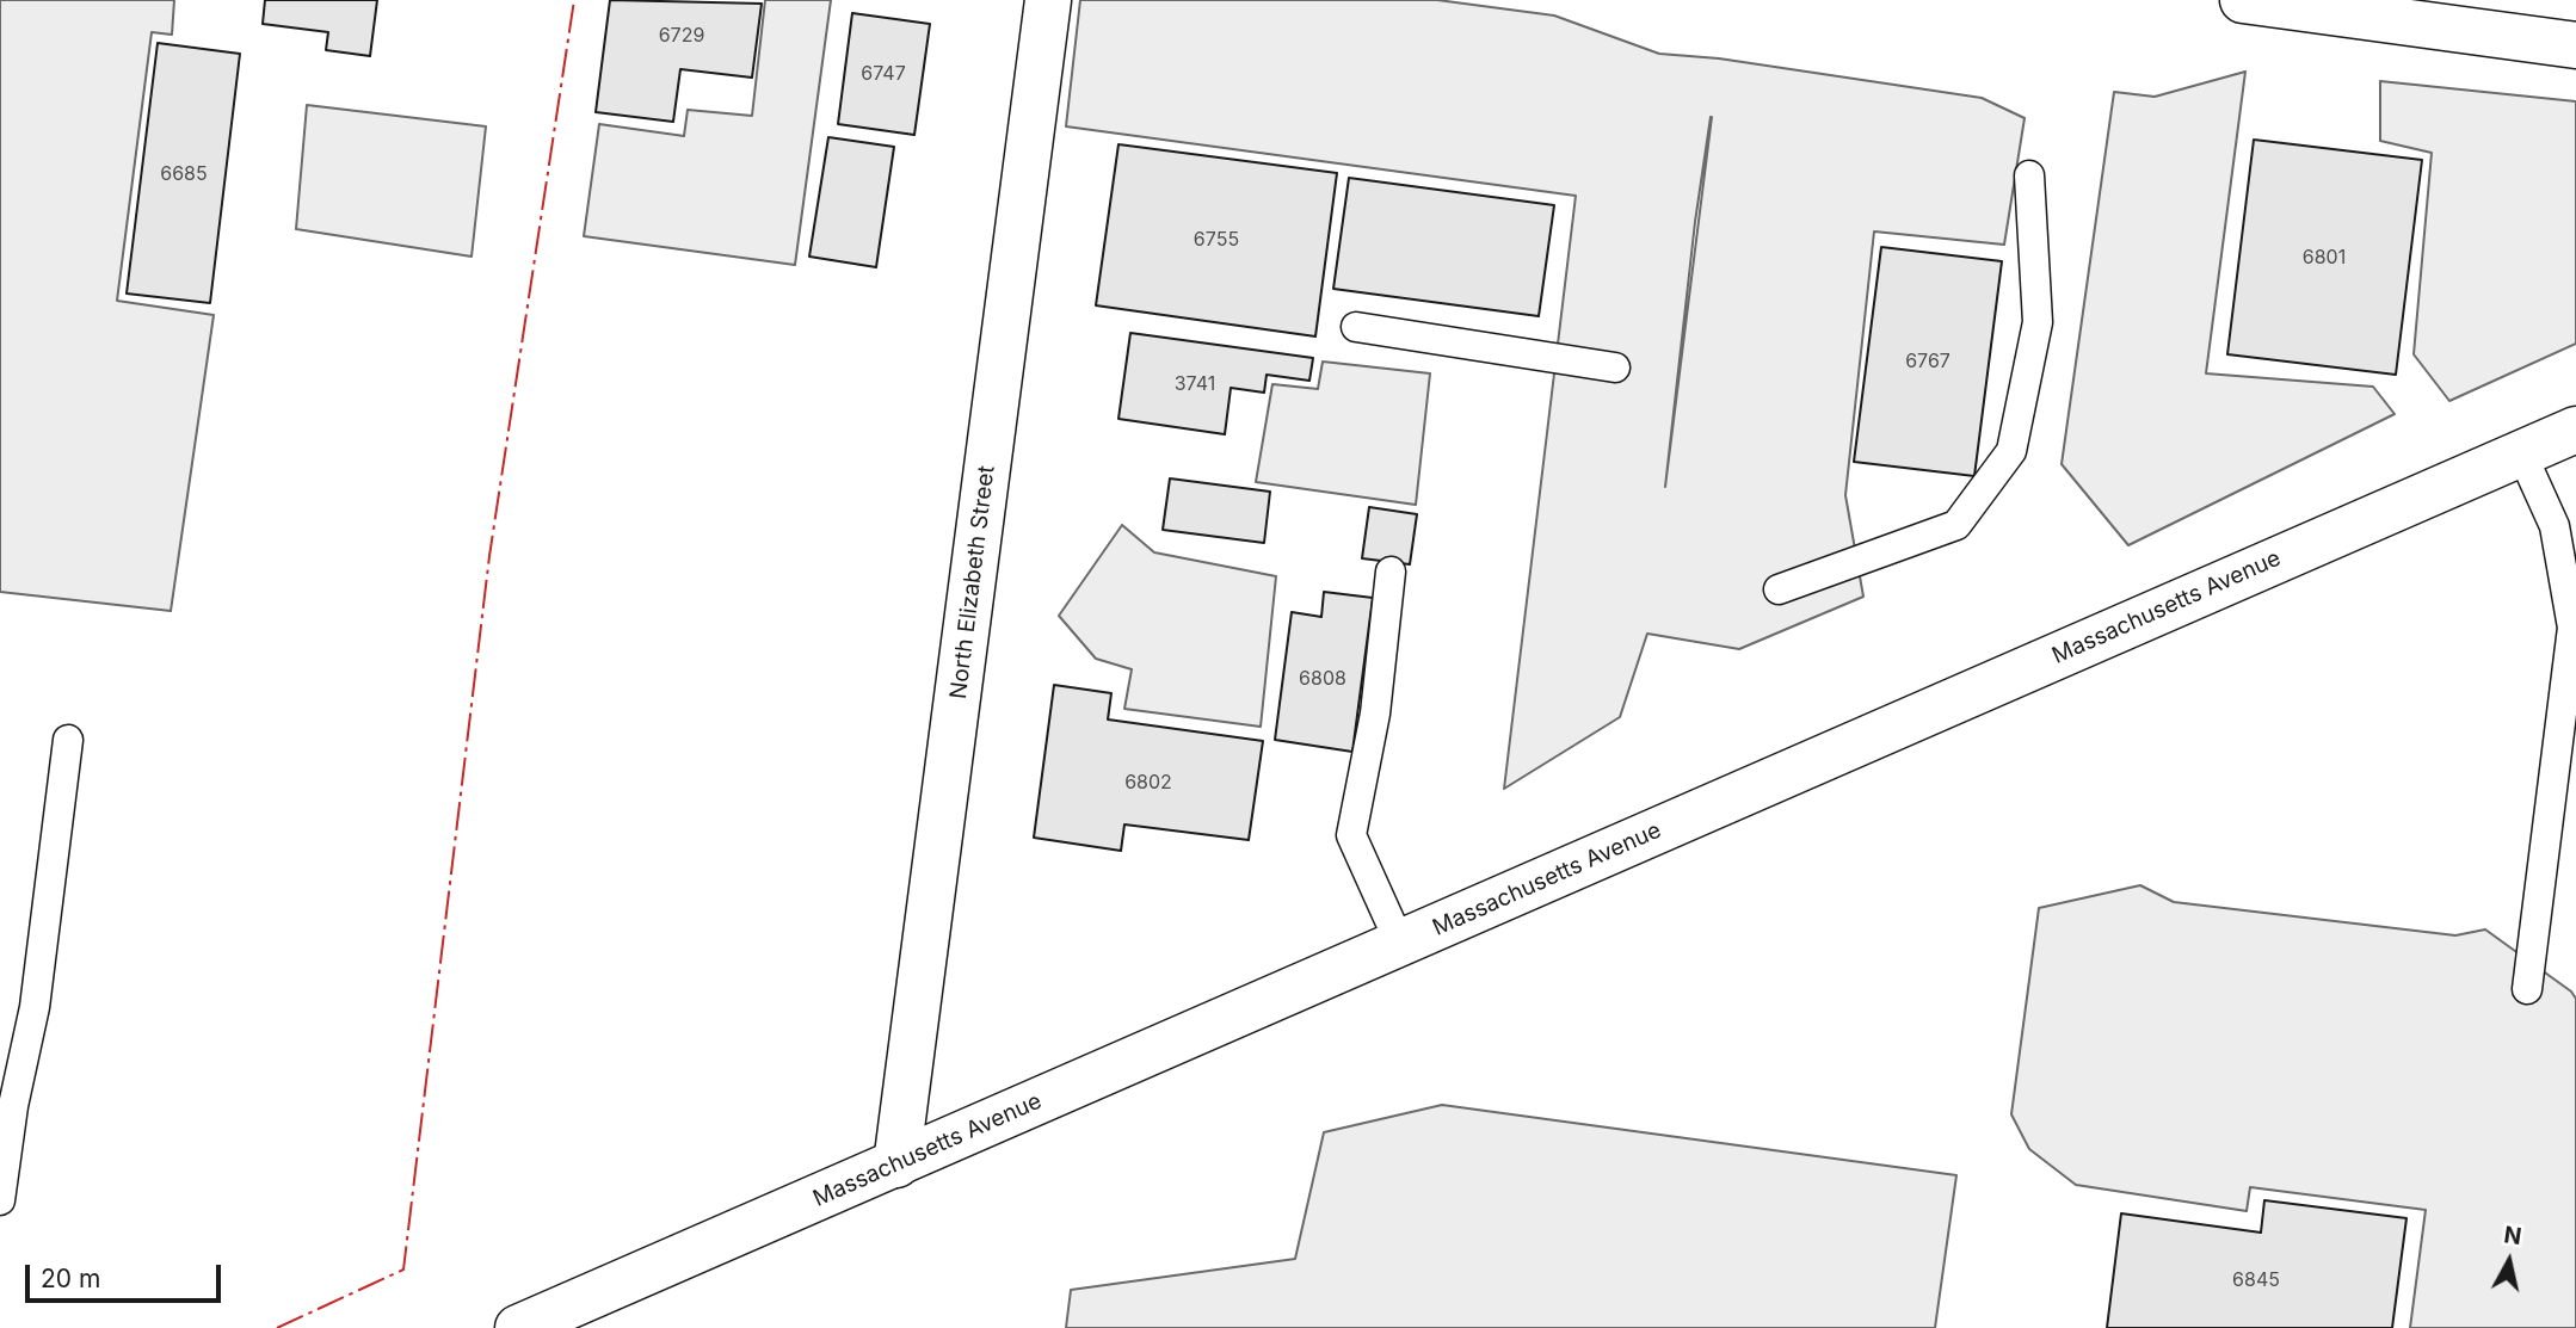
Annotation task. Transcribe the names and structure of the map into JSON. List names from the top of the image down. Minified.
{"streets":{"main road":["North Elizabeth Street","Massachusetts Avenue"]},"crossings":[["North Elizabeth Street","Massachusetts Avenue"]],"house_numbers":["6729","6747","6685","6755","6801","6767","3741","6808","6802","6845"],"scale_bar":"20 m","north":"top"}
